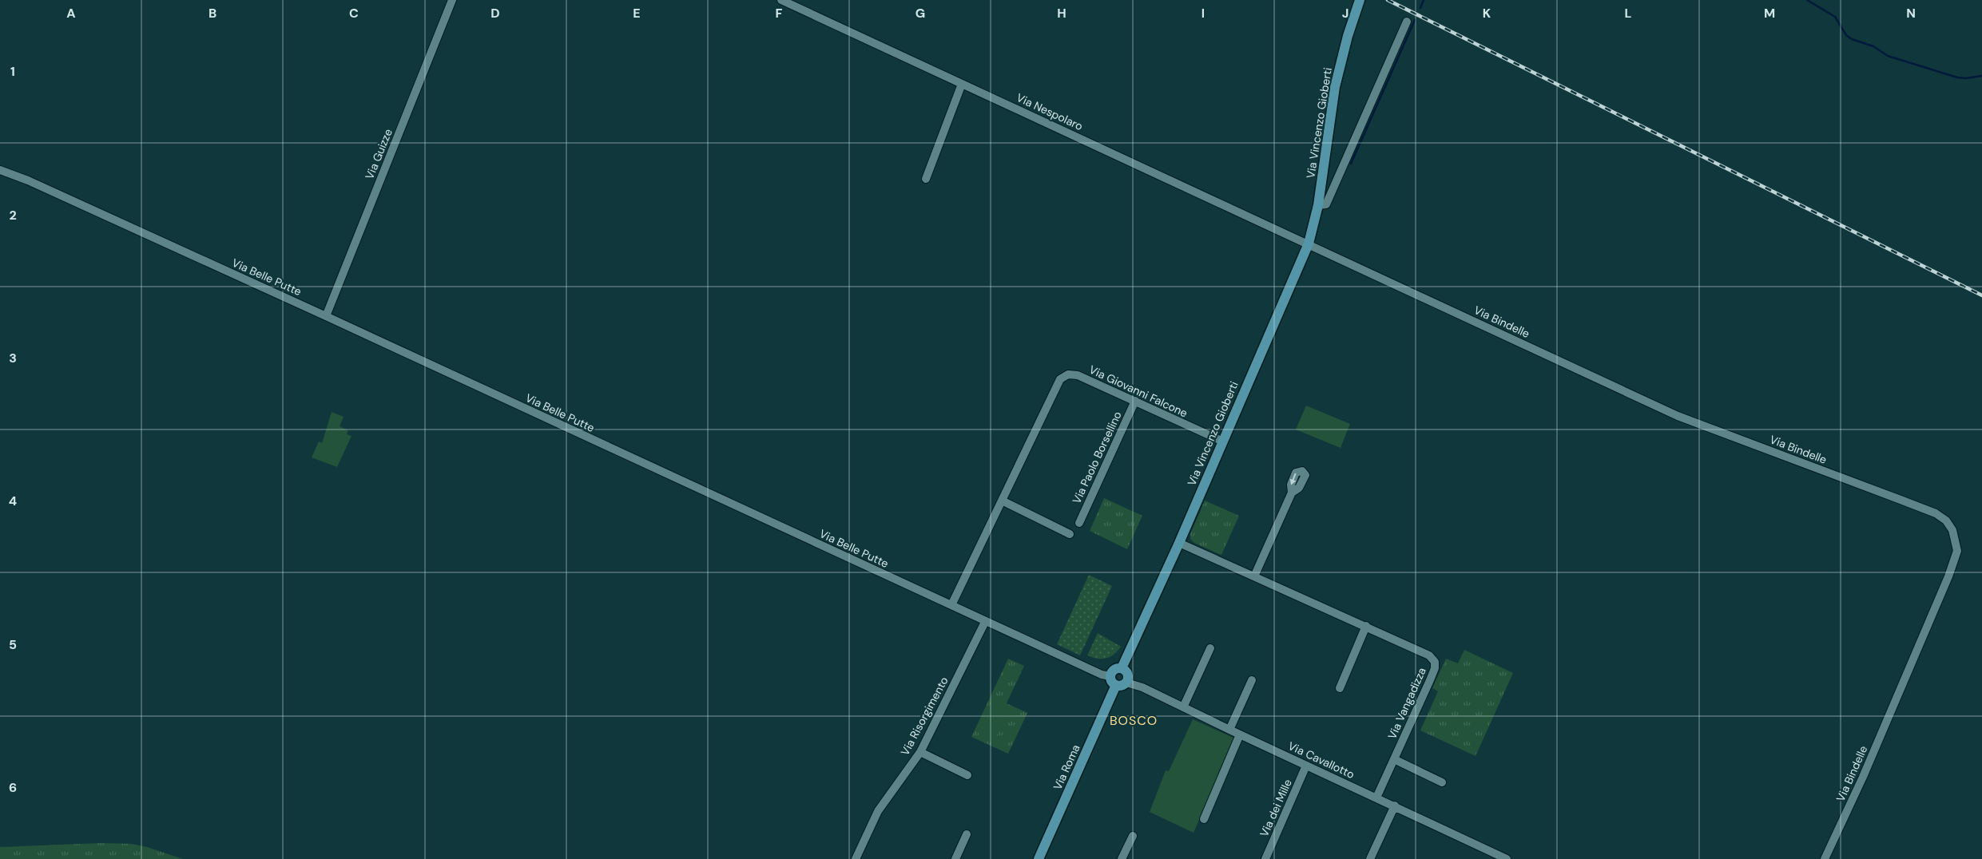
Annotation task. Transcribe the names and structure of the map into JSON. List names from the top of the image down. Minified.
{"streets":{"street":["Via Nespolaro","Via Vincenzo Gioberti","Via Guizze","Via Belle Putte","Via Bindelle","Via Giovanni Falcone","Via Paolo Borsellino","Via Vangadizza","Via Risorgimento","Via Cavallotto","Via Roma","Via dei Mille"]},"crossings":[["Via Nespolaro","Via Vincenzo Gioberti"],["Via Nespolaro","Via Bindelle"],["Via Vincenzo Gioberti","Via Belle Putte"],["Via Vincenzo Gioberti","Via Bindelle"],["Via Vincenzo Gioberti","Via Giovanni Falcone"],["Via Vincenzo Gioberti","Via Vangadizza"],["Via Vincenzo Gioberti","Via Cavallotto"],["Via Vincenzo Gioberti","Via Roma"],["Via Guizze","Via Belle Putte"],["Via Belle Putte","Via Giovanni Falcone"],["Via Belle Putte","Via Risorgimento"],["Via Belle Putte","Via Cavallotto"],["Via Belle Putte","Via Roma"],["Via Giovanni Falcone","Via Paolo Borsellino"],["Via Vangadizza","Via Cavallotto"],["Via Cavallotto","Via Roma"],["Via Cavallotto","Via dei Mille"]],"districts":["BOSCO"],"grid":{"columns":["A","B","C","D","E","F","G","H","I","J","K","L","M","N"],"rows":["1","2","3","4","5","6"]}}
